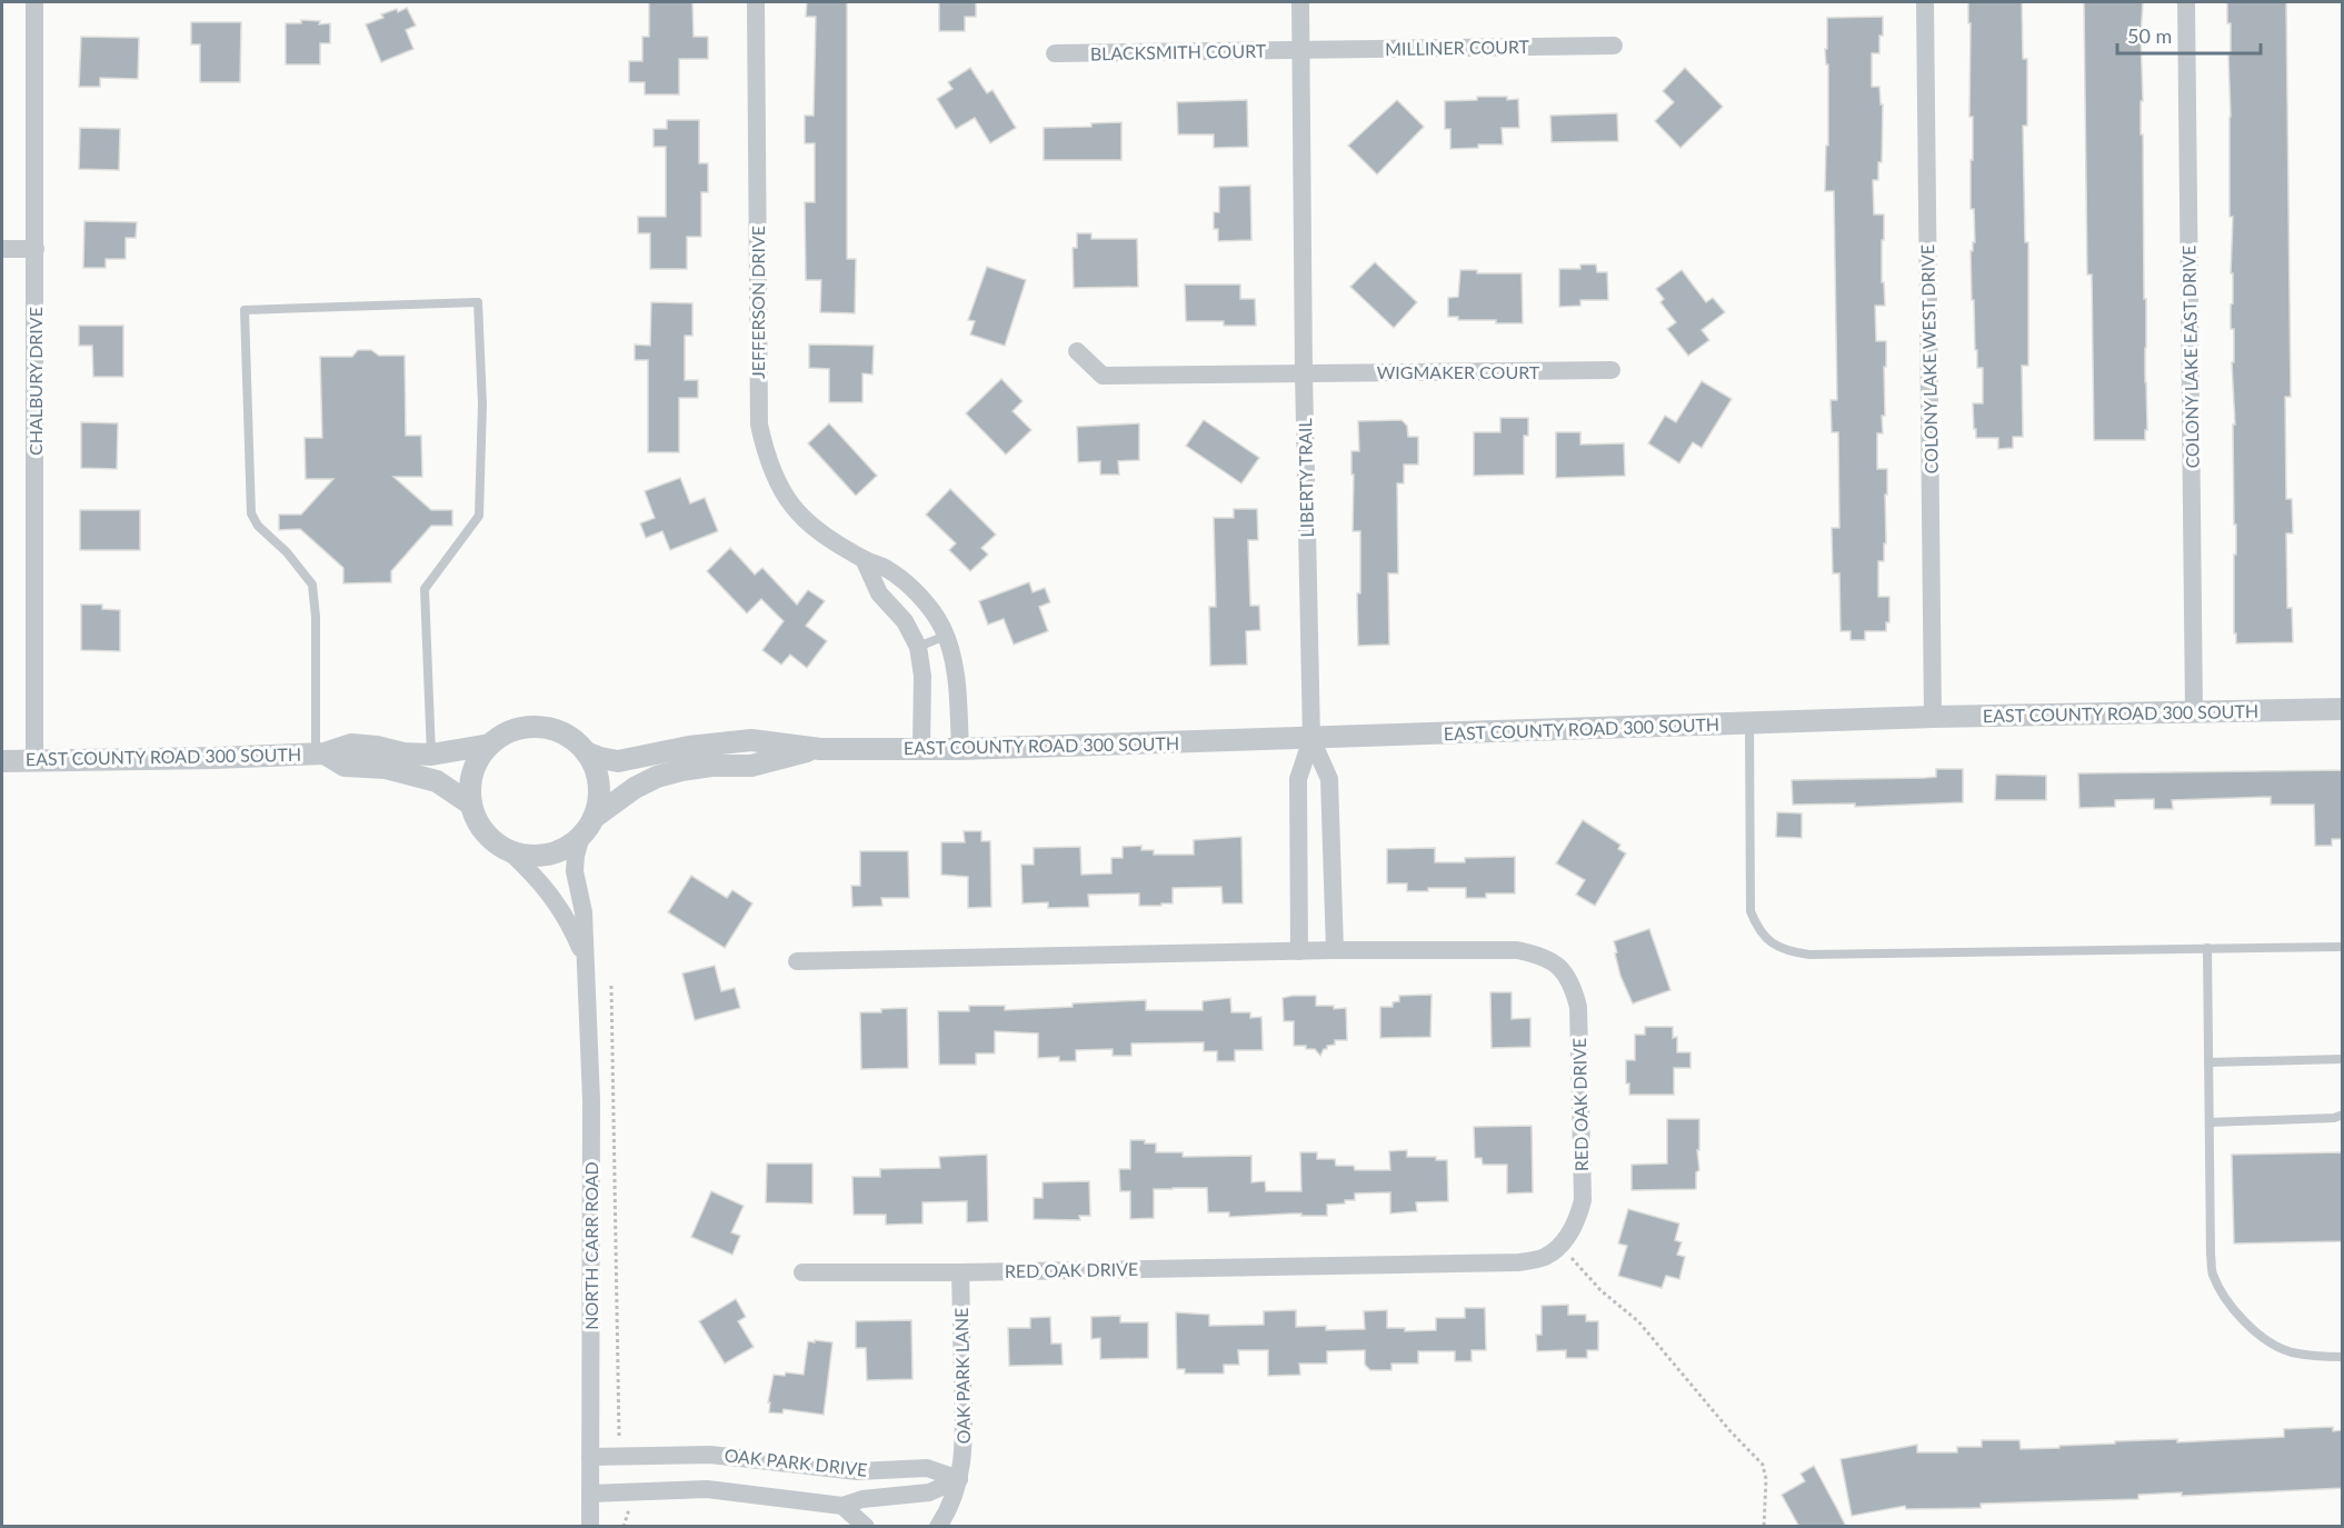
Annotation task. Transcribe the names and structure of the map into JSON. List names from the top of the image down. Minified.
{"streets":{"street":["MILLINER COURT","BLACKSMITH COURT","JEFFERSON DRIVE","COLONY LAKE EAST DRIVE","COLONY LAKE WEST DRIVE","WIGMAKER COURT","CHALBURY DRIVE","LIBERTY TRAIL","EAST COUNTY ROAD 300 SOUTH","RED OAK DRIVE","NORTH CARR ROAD","OAK PARK LANE","OAK PARK DRIVE"]},"crossings":[["MILLINER COURT","BLACKSMITH COURT"],["MILLINER COURT","LIBERTY TRAIL"],["BLACKSMITH COURT","LIBERTY TRAIL"],["JEFFERSON DRIVE","EAST COUNTY ROAD 300 SOUTH"],["COLONY LAKE EAST DRIVE","EAST COUNTY ROAD 300 SOUTH"],["COLONY LAKE WEST DRIVE","EAST COUNTY ROAD 300 SOUTH"],["WIGMAKER COURT","LIBERTY TRAIL"],["CHALBURY DRIVE","EAST COUNTY ROAD 300 SOUTH"],["LIBERTY TRAIL","EAST COUNTY ROAD 300 SOUTH"],["LIBERTY TRAIL","RED OAK DRIVE"],["EAST COUNTY ROAD 300 SOUTH","NORTH CARR ROAD"],["RED OAK DRIVE","OAK PARK LANE"],["NORTH CARR ROAD","OAK PARK DRIVE"],["OAK PARK LANE","OAK PARK DRIVE"]],"scale_bar":"50 m"}
